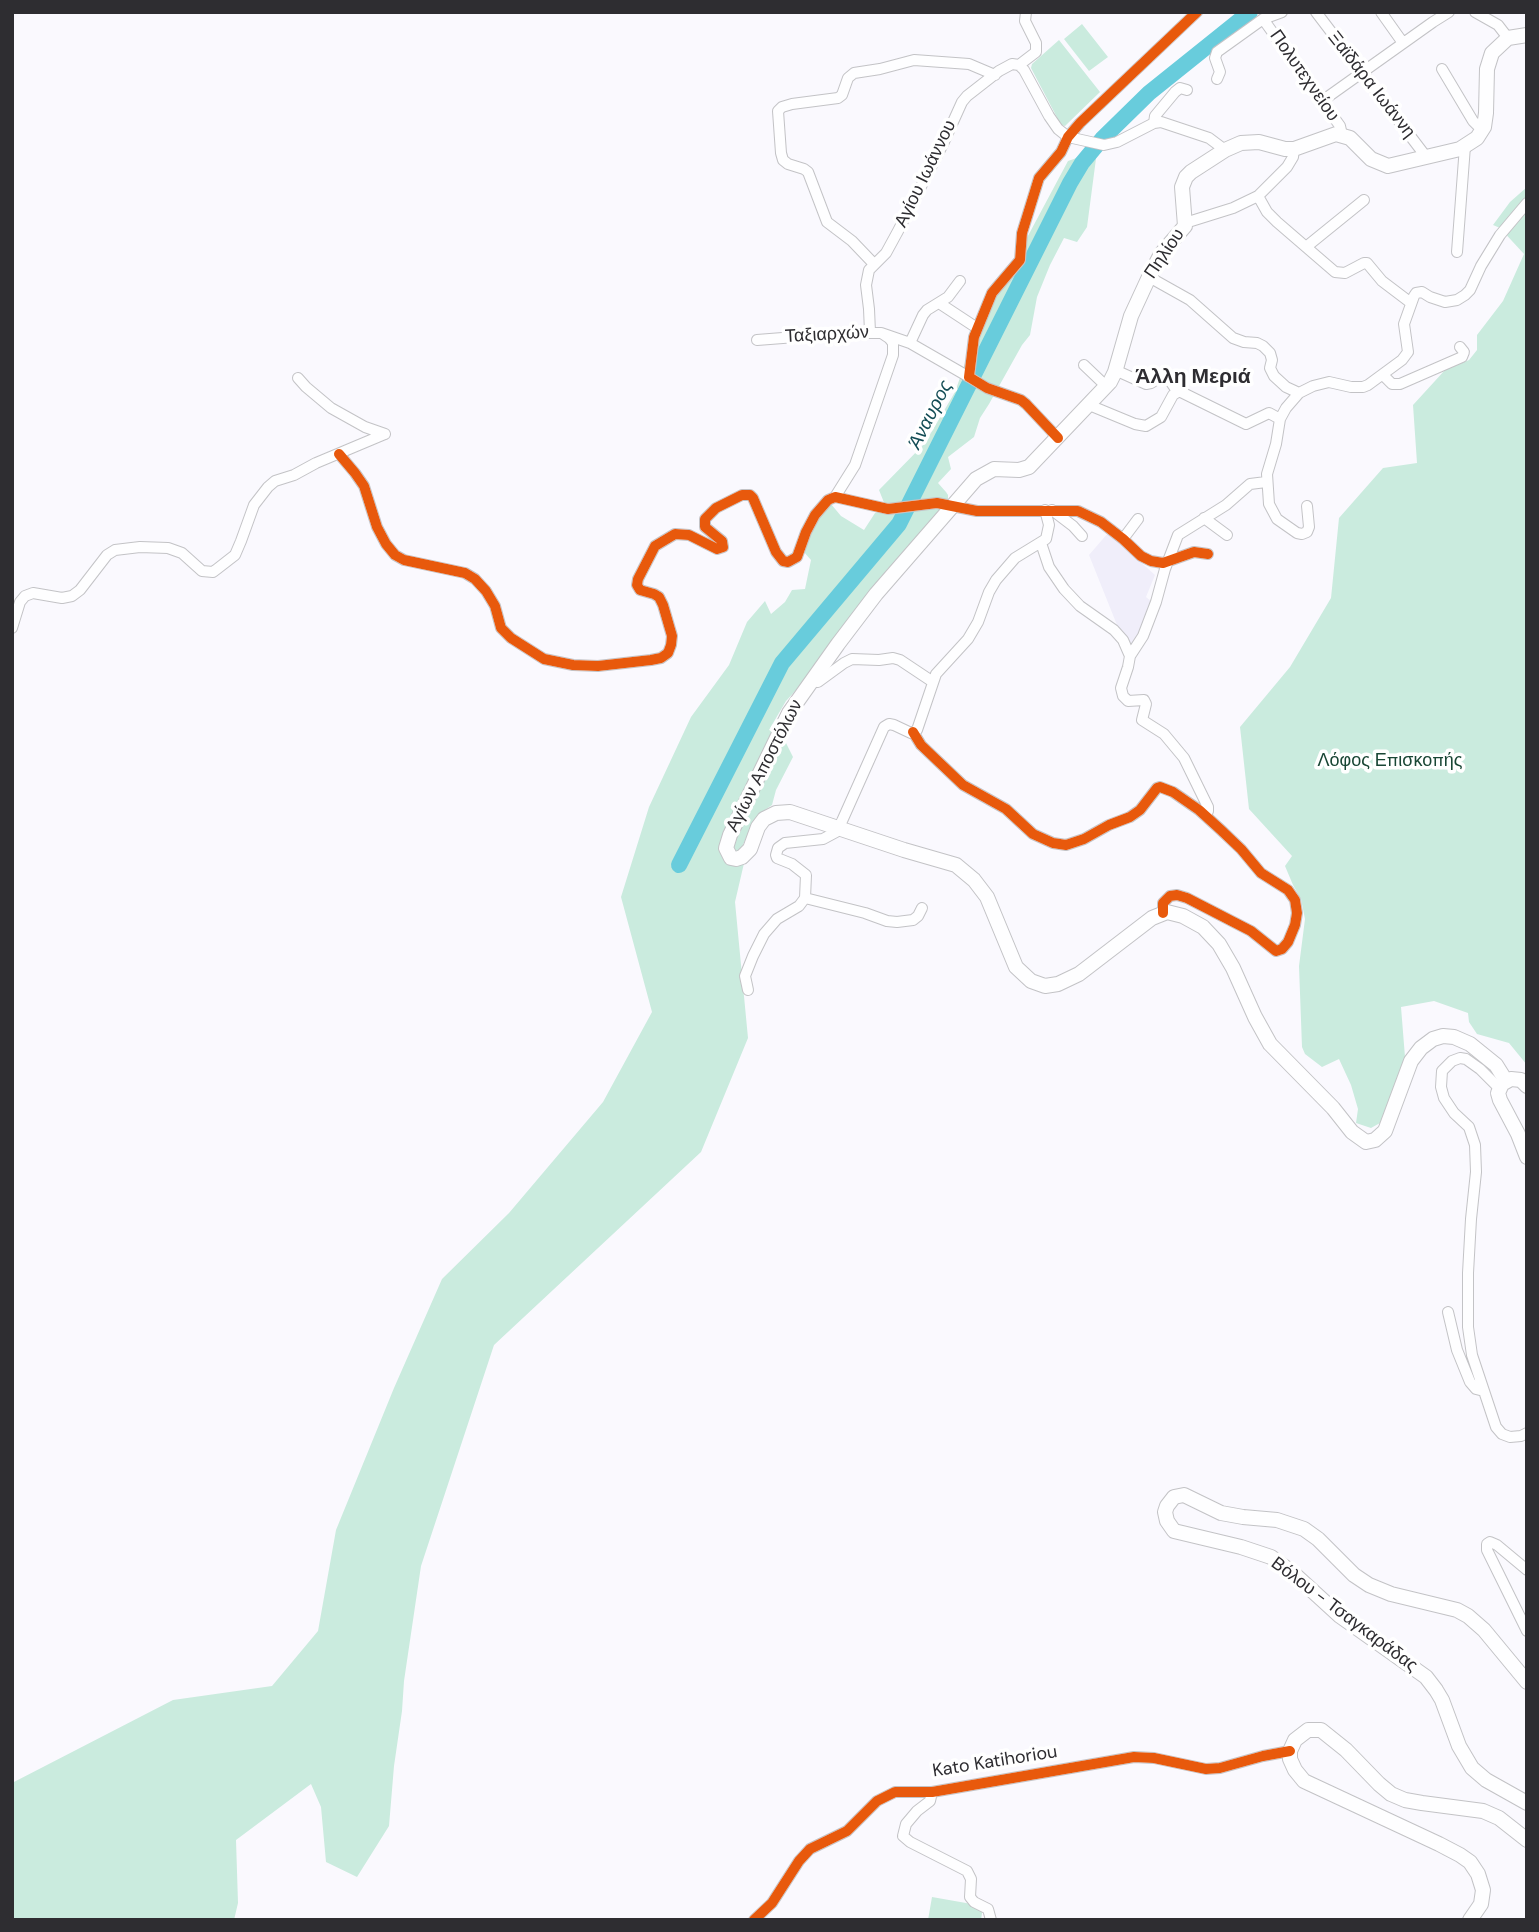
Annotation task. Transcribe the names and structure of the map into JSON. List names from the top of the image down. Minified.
{"streets":{"main road":["Πηλίου","Αγίων Αποστόλων","Βόλου - Τσαγκαράδας"],"street":["Πολυτεχνείου","Ξαϊδάρα Ιωάννη","Αγίου Ιωάννου","Ταξιαρχών","Kato Katihoriou"]},"crossings":[["Πολυτεχνείου","Πηλίου"],["Αγίου Ιωάννου","Ταξιαρχών"],["Πηλίου","Ταξιαρχών"],["Πηλίου","Αγίων Αποστόλων"]],"districts":["Άλλη Μεριά"],"water":["Άναυρος"],"parks":["Λόφος Επισκοπής"]}
